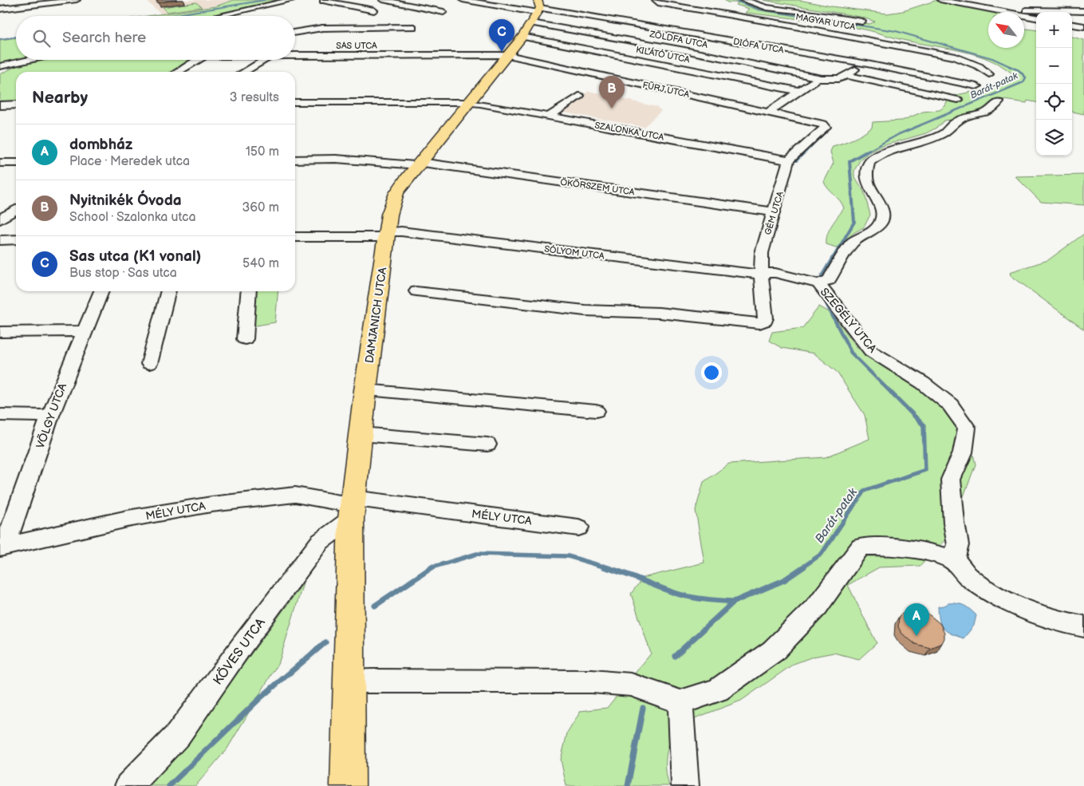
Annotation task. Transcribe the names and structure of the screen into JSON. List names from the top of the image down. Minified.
{"streets":{"main road":["DAMJANICH UTCA"],"street":["MAGYAR UTCA","ZÖLDFA UTCA","SAS UTCA","DIÓFA UTCA","KILÁTÓ UTCA","FÜRJ UTCA","SZALONKA UTCA","ÖKÖRSZEM UTCA","GÉM UTCA","SÓLYOM UTCA","SZEGÉLY UTCA","VÖLGY UTCA","MÉLY UTCA","KÖVES UTCA"]},"crossings":[["ZÖLDFA UTCA","DAMJANICH UTCA"],["SAS UTCA","FÜRJ UTCA"],["SAS UTCA","DAMJANICH UTCA"],["DIÓFA UTCA","DAMJANICH UTCA"],["KILÁTÓ UTCA","DAMJANICH UTCA"],["FÜRJ UTCA","SZALONKA UTCA"],["FÜRJ UTCA","GÉM UTCA"],["FÜRJ UTCA","DAMJANICH UTCA"],["SZALONKA UTCA","GÉM UTCA"],["SZALONKA UTCA","DAMJANICH UTCA"],["ÖKÖRSZEM UTCA","GÉM UTCA"],["ÖKÖRSZEM UTCA","DAMJANICH UTCA"],["GÉM UTCA","SÓLYOM UTCA"],["SÓLYOM UTCA","DAMJANICH UTCA"],["SÓLYOM UTCA","SZEGÉLY UTCA"],["DAMJANICH UTCA","MÉLY UTCA"],["DAMJANICH UTCA","KÖVES UTCA"],["VÖLGY UTCA","MÉLY UTCA"],["MÉLY UTCA","KÖVES UTCA"]],"water":["Barát-patak"],"north":"top left","page":{"map_buttons":["+","−"],"search":"Search here","pins":["C","B","A"],"heading":["Nearby","3 results"],"list":[{"mark":"A","name":"dombház","note":"Place · Meredek utca","value":"150 m"},{"mark":"B","name":"Nyitnikék Óvoda","note":"School · Szalonka utca","value":"360 m"},{"mark":"C","name":"Sas utca (K1 vonal)","note":"Bus stop · Sas utca","value":"540 m"}]}}
